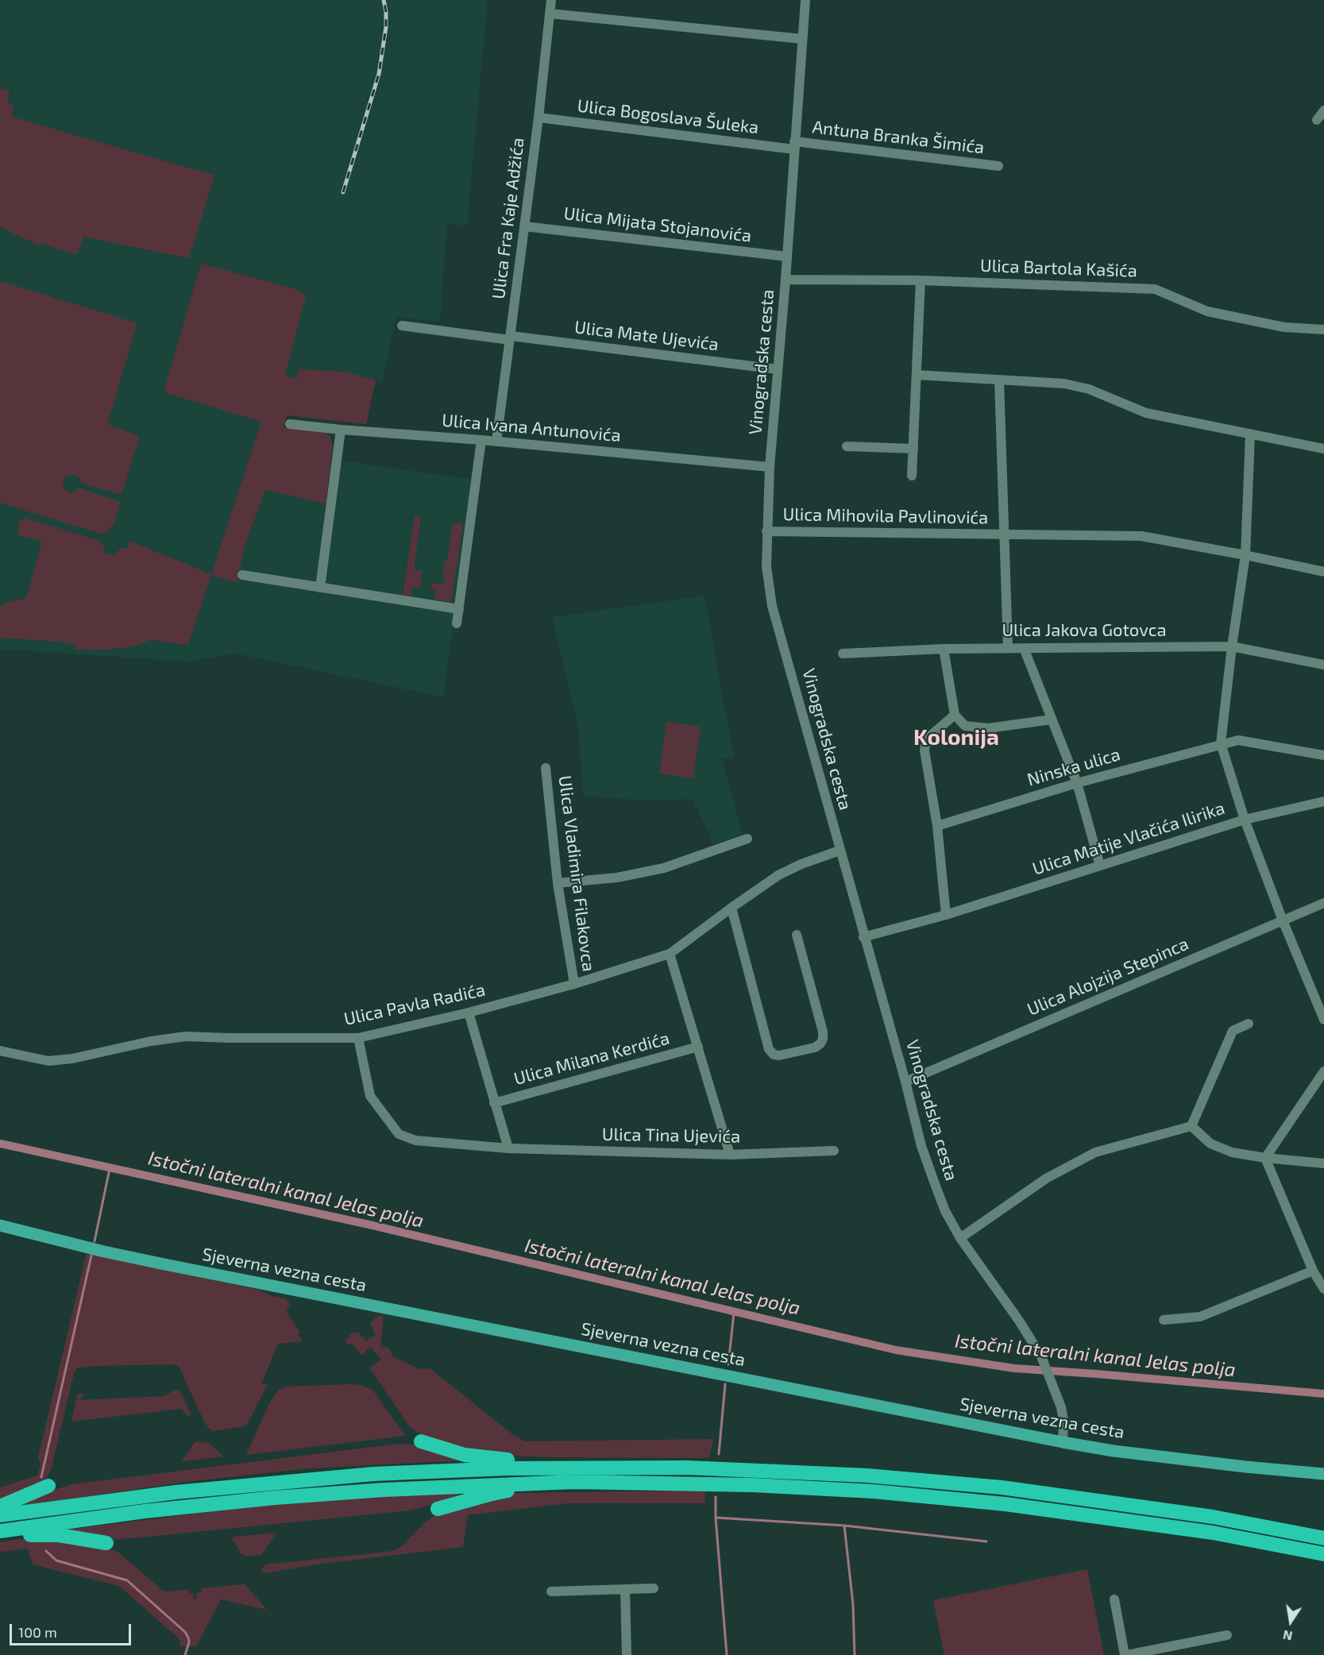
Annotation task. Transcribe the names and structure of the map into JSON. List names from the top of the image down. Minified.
{"streets":{"main road":["Sjeverna vezna cesta"],"street":["Ulica Bogoslava Šuleka","Antuna Branka Šimića","Ulica Fra Kaje Adžića","Ulica Mijata Stojanovića","Ulica Bartola Kašića","Ulica Mate Ujevića","Vinogradska cesta","Ulica Ivana Antunovića","Ulica Mihovila Pavlinovića","Ulica Jakova Gotovca","Ninska ulica","Ulica Matije Vlačića Ilirika","Ulica Vladimira Filakovca","Ulica Alojzija Stepinca","Ulica Pavla Radića","Ulica Milana Kerdića","Ulica Tina Ujevića"]},"crossings":[["Ulica Bogoslava Šuleka","Antuna Branka Šimića"],["Ulica Bogoslava Šuleka","Ulica Fra Kaje Adžića"],["Ulica Bogoslava Šuleka","Vinogradska cesta"],["Antuna Branka Šimića","Vinogradska cesta"],["Ulica Fra Kaje Adžića","Ulica Mijata Stojanovića"],["Ulica Fra Kaje Adžića","Ulica Mate Ujevića"],["Ulica Fra Kaje Adžića","Ulica Ivana Antunovića"],["Ulica Mijata Stojanovića","Vinogradska cesta"],["Ulica Bartola Kašića","Vinogradska cesta"],["Ulica Mate Ujevića","Vinogradska cesta"],["Vinogradska cesta","Ulica Ivana Antunovića"],["Vinogradska cesta","Ulica Mihovila Pavlinovića"],["Vinogradska cesta","Ulica Matije Vlačića Ilirika"],["Vinogradska cesta","Ulica Alojzija Stepinca"],["Vinogradska cesta","Ulica Pavla Radića"],["Vinogradska cesta","Sjeverna vezna cesta"],["Ulica Mihovila Pavlinovića","Ulica Jakova Gotovca"],["Ulica Vladimira Filakovca","Ulica Pavla Radića"],["Ulica Pavla Radića","Ulica Tina Ujevića"]],"districts":["Kolonija"],"water":["Istočni lateralni kanal Jelas polja"],"scale_bar":"100 m","north":"bottom"}
